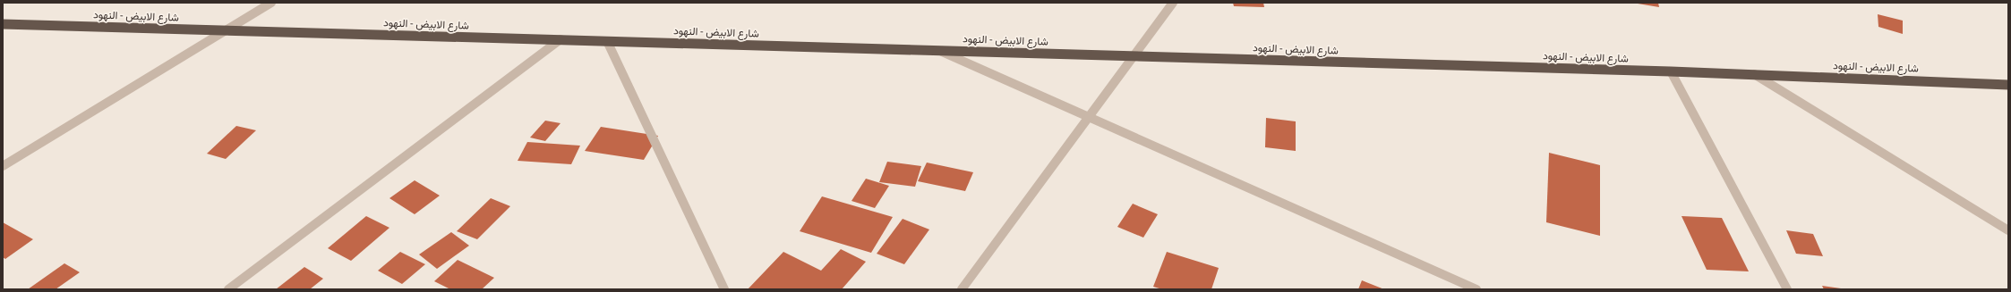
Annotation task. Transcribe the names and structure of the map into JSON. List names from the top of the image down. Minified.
{"streets":{"highway":["شارع الابيض - النهود"]}}
